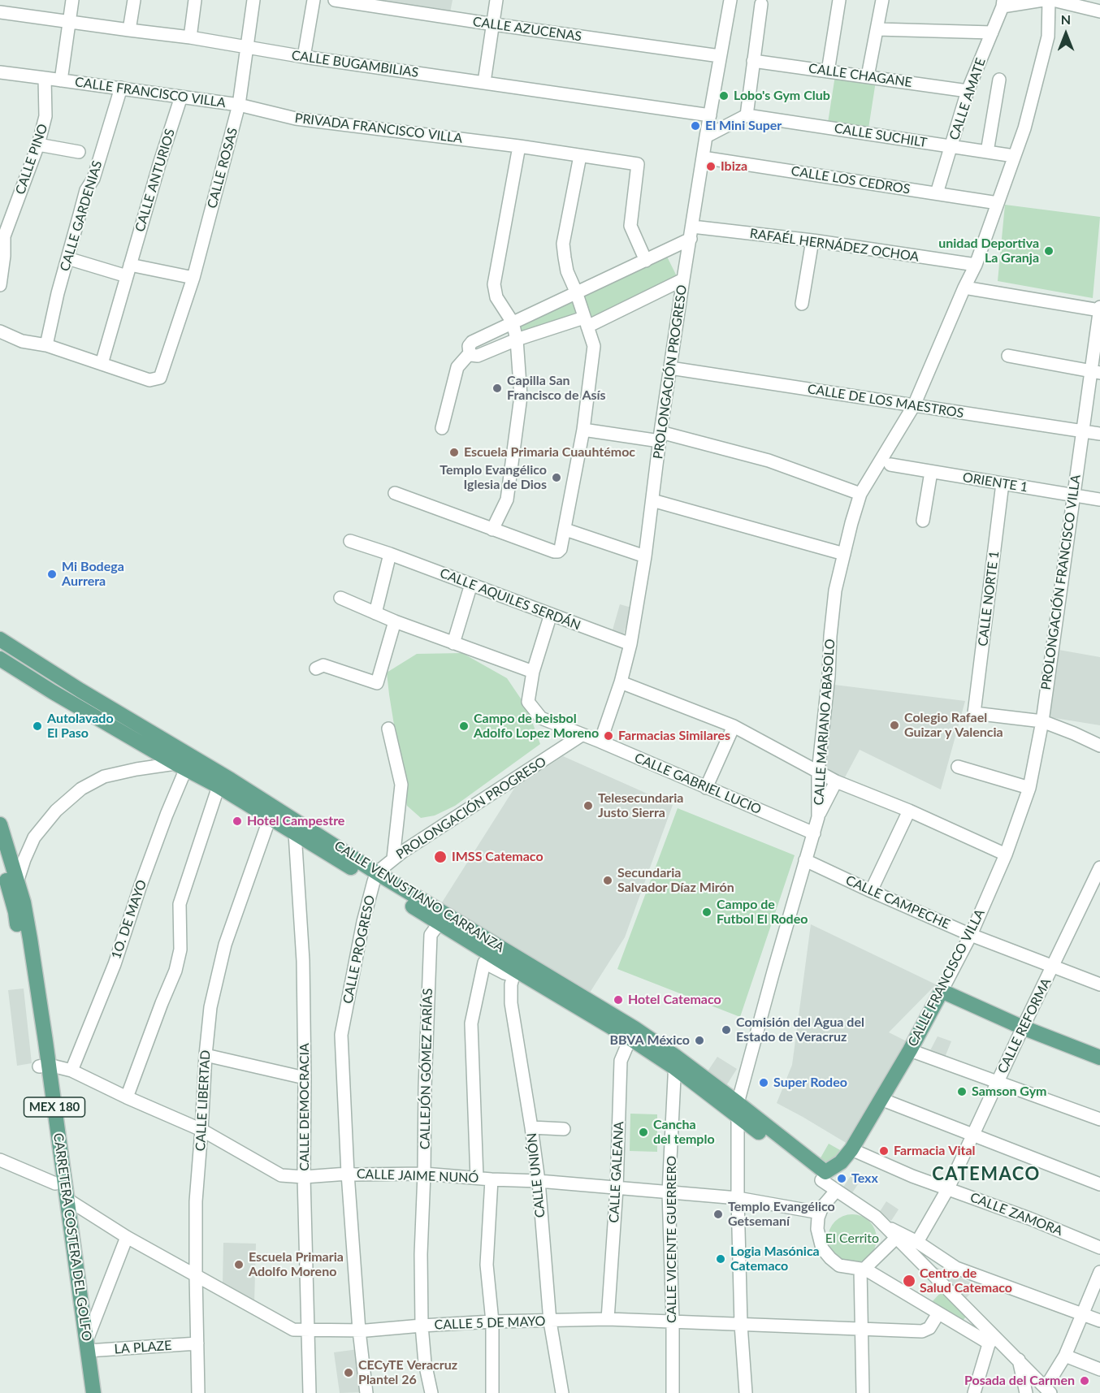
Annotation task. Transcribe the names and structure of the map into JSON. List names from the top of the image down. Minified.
{"streets":{"main road":["CALLE FRANCISCO VILLA","CALLE VENUSTIANO CARRANZA","MEX 180","CARRETERA COSTERA DEL GOLFO"],"street":["CALLE AZUCENAS","CALLE BUGAMBILIAS","CALLE CHAGANE","CALLE AMATE","PRIVADA FRANCISCO VILLA","CALLE SUCHILT","CALLE PINO","CALLE ROSAS","CALLE ANTURIOS","CALLE LOS CEDROS","CALLE GARDENIAS","RAFAÉL HERNÁDEZ OCHOA","PROLONGACIÓN PROGRESO","CALLE DE LOS MAESTROS","ORIENTE 1","PROLONGACIÓN FRANCISCO VILLA","CALLE NORTE 1","CALLE AQUILES SERDÁN","CALLE MARIANO ABASOLO","CALLE GABRIEL LUCIO","CALLE CAMPECHE","1O. DE MAYO","CALLE PROGRESO","CALLE REFORMA","CALLEJÓN GÓMEZ FARÍAS","CALLE LIBERTAD","CALLE DEMOCRACIA","CALLE GALEANA","CALLE UNIÓN","CALLE JAIME NUNÓ","CALLE ZAMORA","CALLE VICENTE GUERRERO","CALLE 5 DE MAYO","LA PLAZE"]},"crossings":[["CALLE AZUCENAS","PROLONGACIÓN PROGRESO"],["CALLE BUGAMBILIAS","CALLE ROSAS"],["CALLE BUGAMBILIAS","PROLONGACIÓN PROGRESO"],["CALLE CHAGANE","CALLE AMATE"],["CALLE FRANCISCO VILLA","PRIVADA FRANCISCO VILLA"],["CALLE FRANCISCO VILLA","CALLE ROSAS"],["CALLE FRANCISCO VILLA","CALLE ANTURIOS"],["CALLE FRANCISCO VILLA","CALLE GARDENIAS"],["CALLE FRANCISCO VILLA","PROLONGACIÓN FRANCISCO VILLA"],["CALLE FRANCISCO VILLA","CALLE VENUSTIANO CARRANZA"],["CALLE FRANCISCO VILLA","CALLE CAMPECHE"],["CALLE FRANCISCO VILLA","CALLE ZAMORA"],["CALLE AMATE","CALLE SUCHILT"],["CALLE AMATE","CALLE LOS CEDROS"],["PRIVADA FRANCISCO VILLA","CALLE ROSAS"],["CALLE SUCHILT","CALLE MARIANO ABASOLO"],["CALLE ROSAS","CALLE ANTURIOS"],["CALLE LOS CEDROS","PROLONGACIÓN PROGRESO"],["CALLE LOS CEDROS","CALLE MARIANO ABASOLO"],["RAFAÉL HERNÁDEZ OCHOA","PROLONGACIÓN PROGRESO"],["RAFAÉL HERNÁDEZ OCHOA","CALLE MARIANO ABASOLO"],["PROLONGACIÓN PROGRESO","CALLE DE LOS MAESTROS"],["PROLONGACIÓN PROGRESO","CALLE AQUILES SERDÁN"],["PROLONGACIÓN PROGRESO","CALLE GABRIEL LUCIO"],["PROLONGACIÓN PROGRESO","CALLE VENUSTIANO CARRANZA"],["PROLONGACIÓN PROGRESO","CALLE PROGRESO"],["CALLE DE LOS MAESTROS","PROLONGACIÓN FRANCISCO VILLA"],["CALLE DE LOS MAESTROS","CALLE MARIANO ABASOLO"],["ORIENTE 1","PROLONGACIÓN FRANCISCO VILLA"],["ORIENTE 1","CALLE NORTE 1"],["PROLONGACIÓN FRANCISCO VILLA","CALLE NORTE 1"],["CALLE MARIANO ABASOLO","CALLE GABRIEL LUCIO"],["CALLE MARIANO ABASOLO","CALLE VENUSTIANO CARRANZA"],["CALLE MARIANO ABASOLO","CALLE CAMPECHE"],["CALLE MARIANO ABASOLO","CALLE JAIME NUNÓ"],["CALLE MARIANO ABASOLO","CALLE 5 DE MAYO"],["CALLE VENUSTIANO CARRANZA","1O. DE MAYO"],["CALLE VENUSTIANO CARRANZA","CALLE PROGRESO"],["CALLE VENUSTIANO CARRANZA","CALLEJÓN GÓMEZ FARÍAS"],["CALLE VENUSTIANO CARRANZA","CALLE LIBERTAD"],["CALLE VENUSTIANO CARRANZA","CALLE DEMOCRACIA"],["CALLE VENUSTIANO CARRANZA","CALLE GALEANA"],["CALLE VENUSTIANO CARRANZA","CALLE UNIÓN"],["CALLE VENUSTIANO CARRANZA","CALLE VICENTE GUERRERO"],["CALLE CAMPECHE","CALLE REFORMA"],["1O. DE MAYO","CALLE JAIME NUNÓ"],["CALLE PROGRESO","CALLE JAIME NUNÓ"],["CALLE PROGRESO","CALLE 5 DE MAYO"],["CALLE REFORMA","CALLE ZAMORA"],["CALLEJÓN GÓMEZ FARÍAS","CALLE JAIME NUNÓ"],["CALLEJÓN GÓMEZ FARÍAS","CALLE 5 DE MAYO"],["CALLE LIBERTAD","CALLE JAIME NUNÓ"],["CALLE LIBERTAD","CALLE 5 DE MAYO"],["CALLE LIBERTAD","LA PLAZE"],["CALLE DEMOCRACIA","CALLE JAIME NUNÓ"],["CALLE DEMOCRACIA","CALLE 5 DE MAYO"],["CALLE GALEANA","CALLE JAIME NUNÓ"],["CALLE GALEANA","CALLE 5 DE MAYO"],["CALLE UNIÓN","CALLE JAIME NUNÓ"],["CALLE UNIÓN","CALLE 5 DE MAYO"],["CALLE JAIME NUNÓ","CARRETERA COSTERA DEL GOLFO"],["CALLE JAIME NUNÓ","CALLE VICENTE GUERRERO"],["CARRETERA COSTERA DEL GOLFO","CALLE 5 DE MAYO"],["CARRETERA COSTERA DEL GOLFO","LA PLAZE"],["CALLE VICENTE GUERRERO","CALLE 5 DE MAYO"]],"districts":["CATEMACO"],"parks":["El Cerrito"],"places":["Lobo's Gym Club","El Mini Super","Ibiza","unidad Deportiva La Granja","Capilla San Francisco de Asís","Escuela Primaria Cuauhtémoc","Templo Evangélico Iglesia de Dios","Mi Bodega Aurrera","Colegio Rafael Guizar y Valencia","Autolavado El Paso","Campo de beisbol Adolfo Lopez Moreno","Farmacias Similares","Telesecundaria Justo Sierra","Hotel Campestre","IMSS Catemaco","Secundaria Salvador Díaz Mirón","Campo de Futbol El Rodeo","Hotel Catemaco","Comisión del Agua del Estado de Veracruz","BBVA México","Super Rodeo","Samson Gym","Cancha del templo","Farmacia Vital","Texx","Templo Evangélico Getsemaní","Logia Masónica Catemaco","Escuela Primaria Adolfo Moreno","Centro de Salud Catemaco","CECyTE Veracruz Plantel 26","Posada del Carmen"],"north":"top"}
